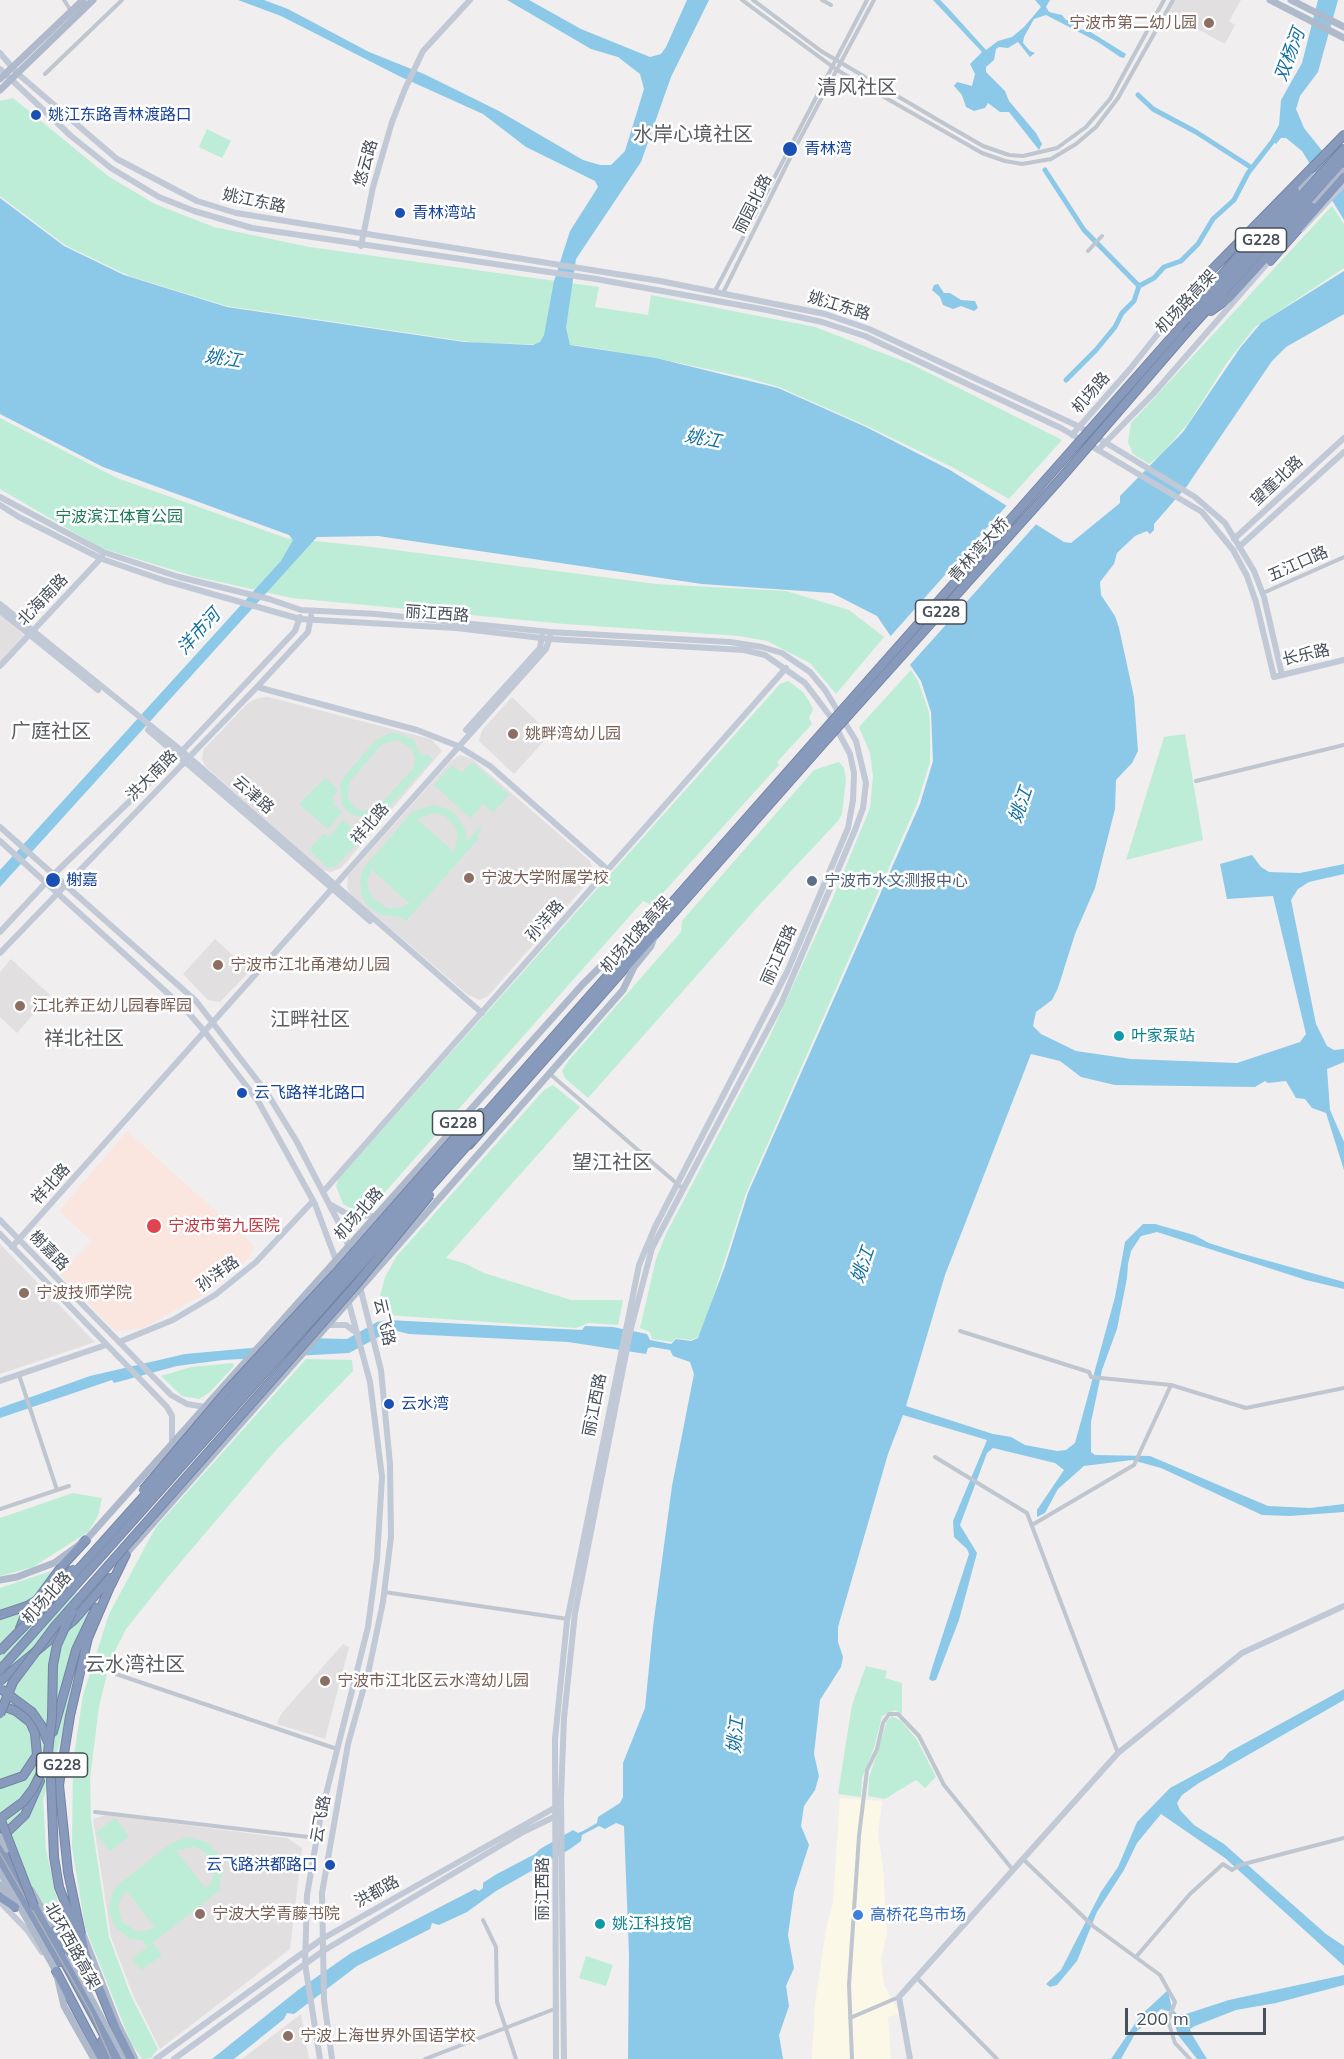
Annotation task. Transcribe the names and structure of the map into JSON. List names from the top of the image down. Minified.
{"streets":{"highway":["G228","机场路高架","青林湾大桥","机场北路高架","机场北路","北环西路高架"],"main road":["悠云路","姚江东路","机场路","望童北路","北海南路","丽江西路","长乐路","洪大南路","云津路","祥北路","孙洋路","榭嘉路","云飞路","洪都路"],"street":["丽园北路","五江口路"]},"crossings":[["悠云路","姚江东路"],["姚江东路","丽园北路"],["姚江东路","机场路"],["姚江东路","望童北路"],["姚江东路","五江口路"],["姚江东路","长乐路"],["G228","机场北路高架"],["G228","机场北路"],["G228","云飞路"],["机场路高架","青林湾大桥"],["青林湾大桥","机场北路高架"],["北海南路","丽江西路"],["北海南路","云津路"],["丽江西路","洪大南路"],["丽江西路","祥北路"],["丽江西路","孙洋路"],["丽江西路","洪都路"],["洪大南路","云津路"],["洪大南路","云飞路"],["云津路","祥北路"],["云津路","孙洋路"],["祥北路","榭嘉路"],["祥北路","云飞路"],["孙洋路","榭嘉路"],["孙洋路","云飞路"],["机场北路高架","机场北路"],["机场北路","榭嘉路"],["机场北路","云飞路"],["云飞路","洪都路"]],"districts":["清风社区","水岸心境社区","广庭社区","江畔社区","祥北社区","望江社区","云水湾社区"],"water":["双杨河","姚江","洋市河"],"parks":["宁波滨江体育公园"],"places":["宁波市第二幼儿园","姚江东路青林渡路口","青林湾","青林湾站","姚畔湾幼儿园","宁波大学附属学校","榭嘉","宁波市水文测报中心","宁波市江北甬港幼儿园","江北养正幼儿园春晖园","叶家泵站","云飞路祥北路口","宁波市第九医院","宁波技师学院","云水湾","宁波市江北区云水湾幼儿园","云飞路洪都路口","宁波大学青藤书院","高桥花鸟市场","姚江科技馆","宁波上海世界外国语学校"],"scale_bar":"200 m"}
